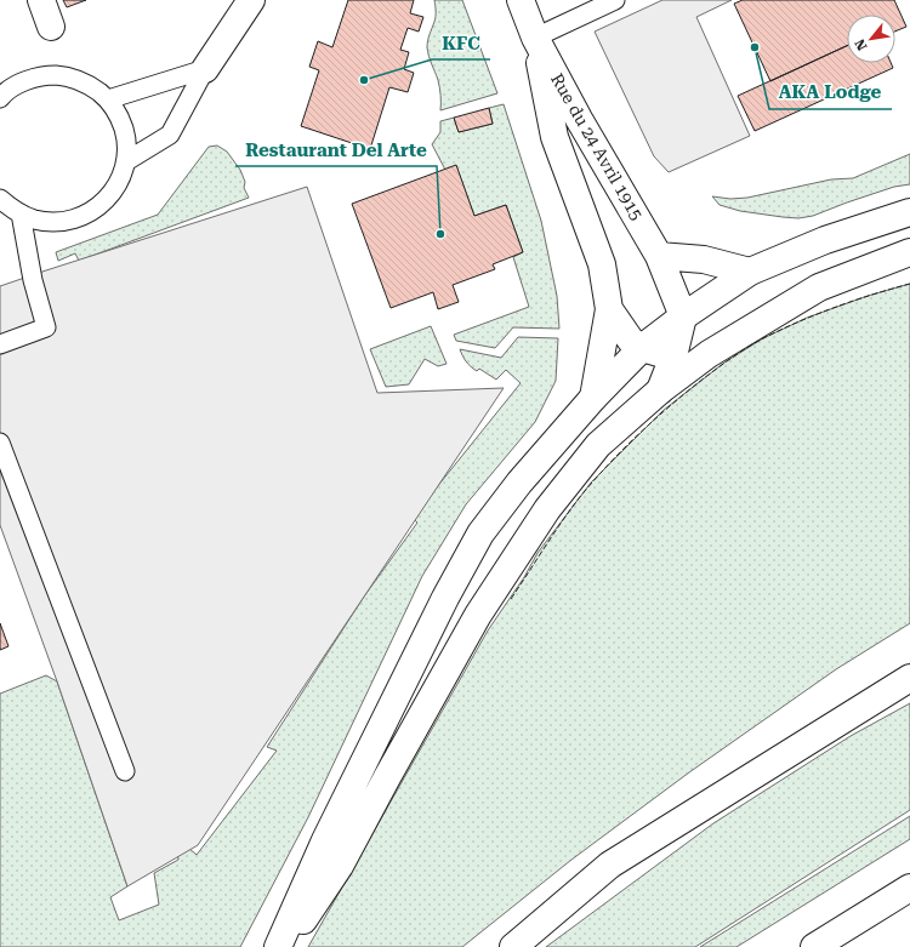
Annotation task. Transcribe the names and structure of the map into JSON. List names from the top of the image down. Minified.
{"streets":{"main road":["Rue du 24 Avril 1915"]},"places":["AKA Lodge","KFC","Restaurant Del Arte"],"north":"bottom left"}
